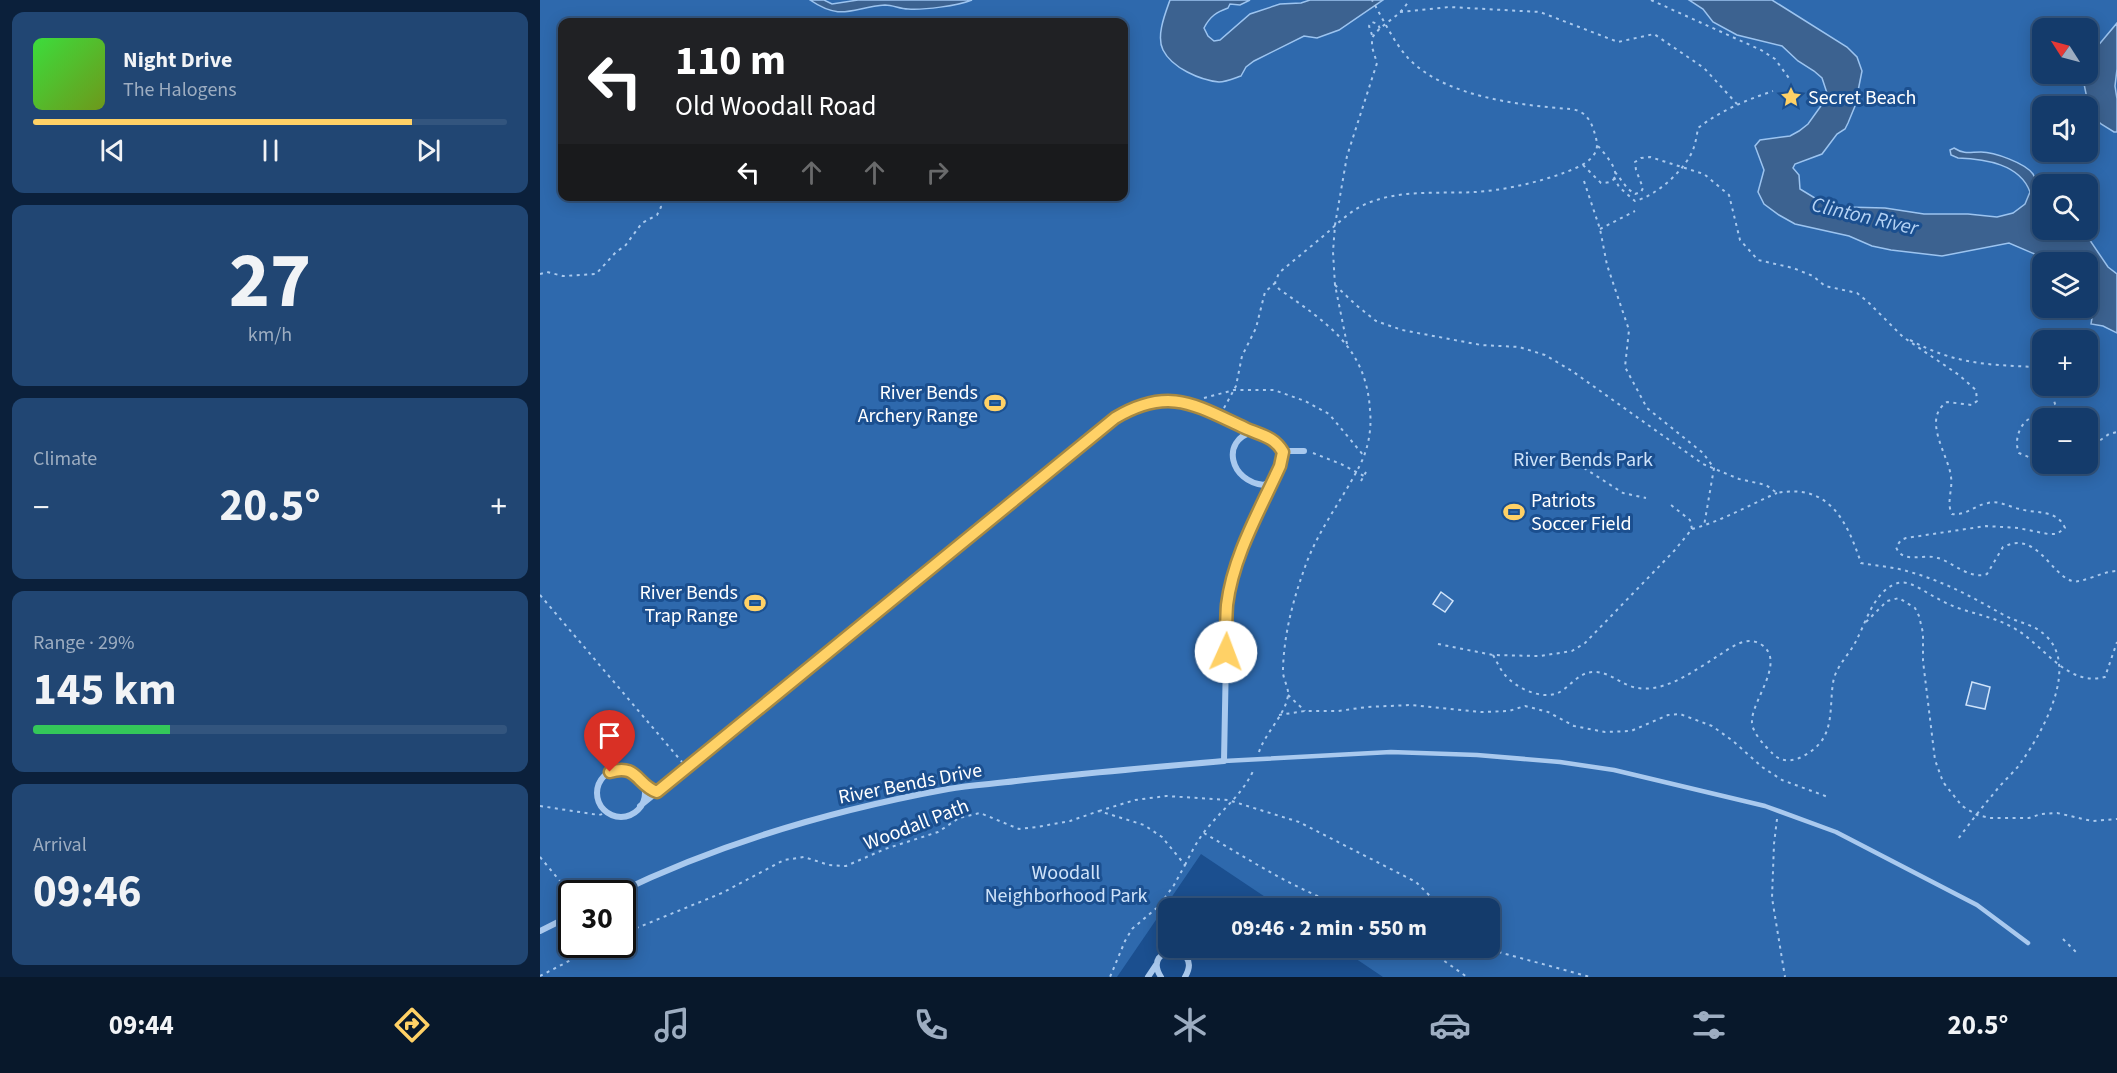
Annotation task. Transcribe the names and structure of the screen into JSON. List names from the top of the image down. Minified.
{"streets":{"street":["River Bends Drive"],"path":["Woodall Path"]},"water":["Clinton River"],"parks":["River Bends Park","Woodall Neighborhood Park"],"places":{"place":["Secret Beach"],"sports":["River Bends Archery Range","Patriots Soccer Field","River Bends Trap Range"]},"north":"top left","page":{"map_buttons":["+","−"],"turn":["110 m","Old Woodall Road"],"song":["Night Drive","The Halogens"],"tile":[["27","km/h"],"Climate",["Range · 29%","145 km"],["Arrival","09:46"]],"heat":["−","20.5°","+"],"limit":"30","trip":"09:46 · 2 min · 550 m","tabs":["09:44","20.5°"]}}
